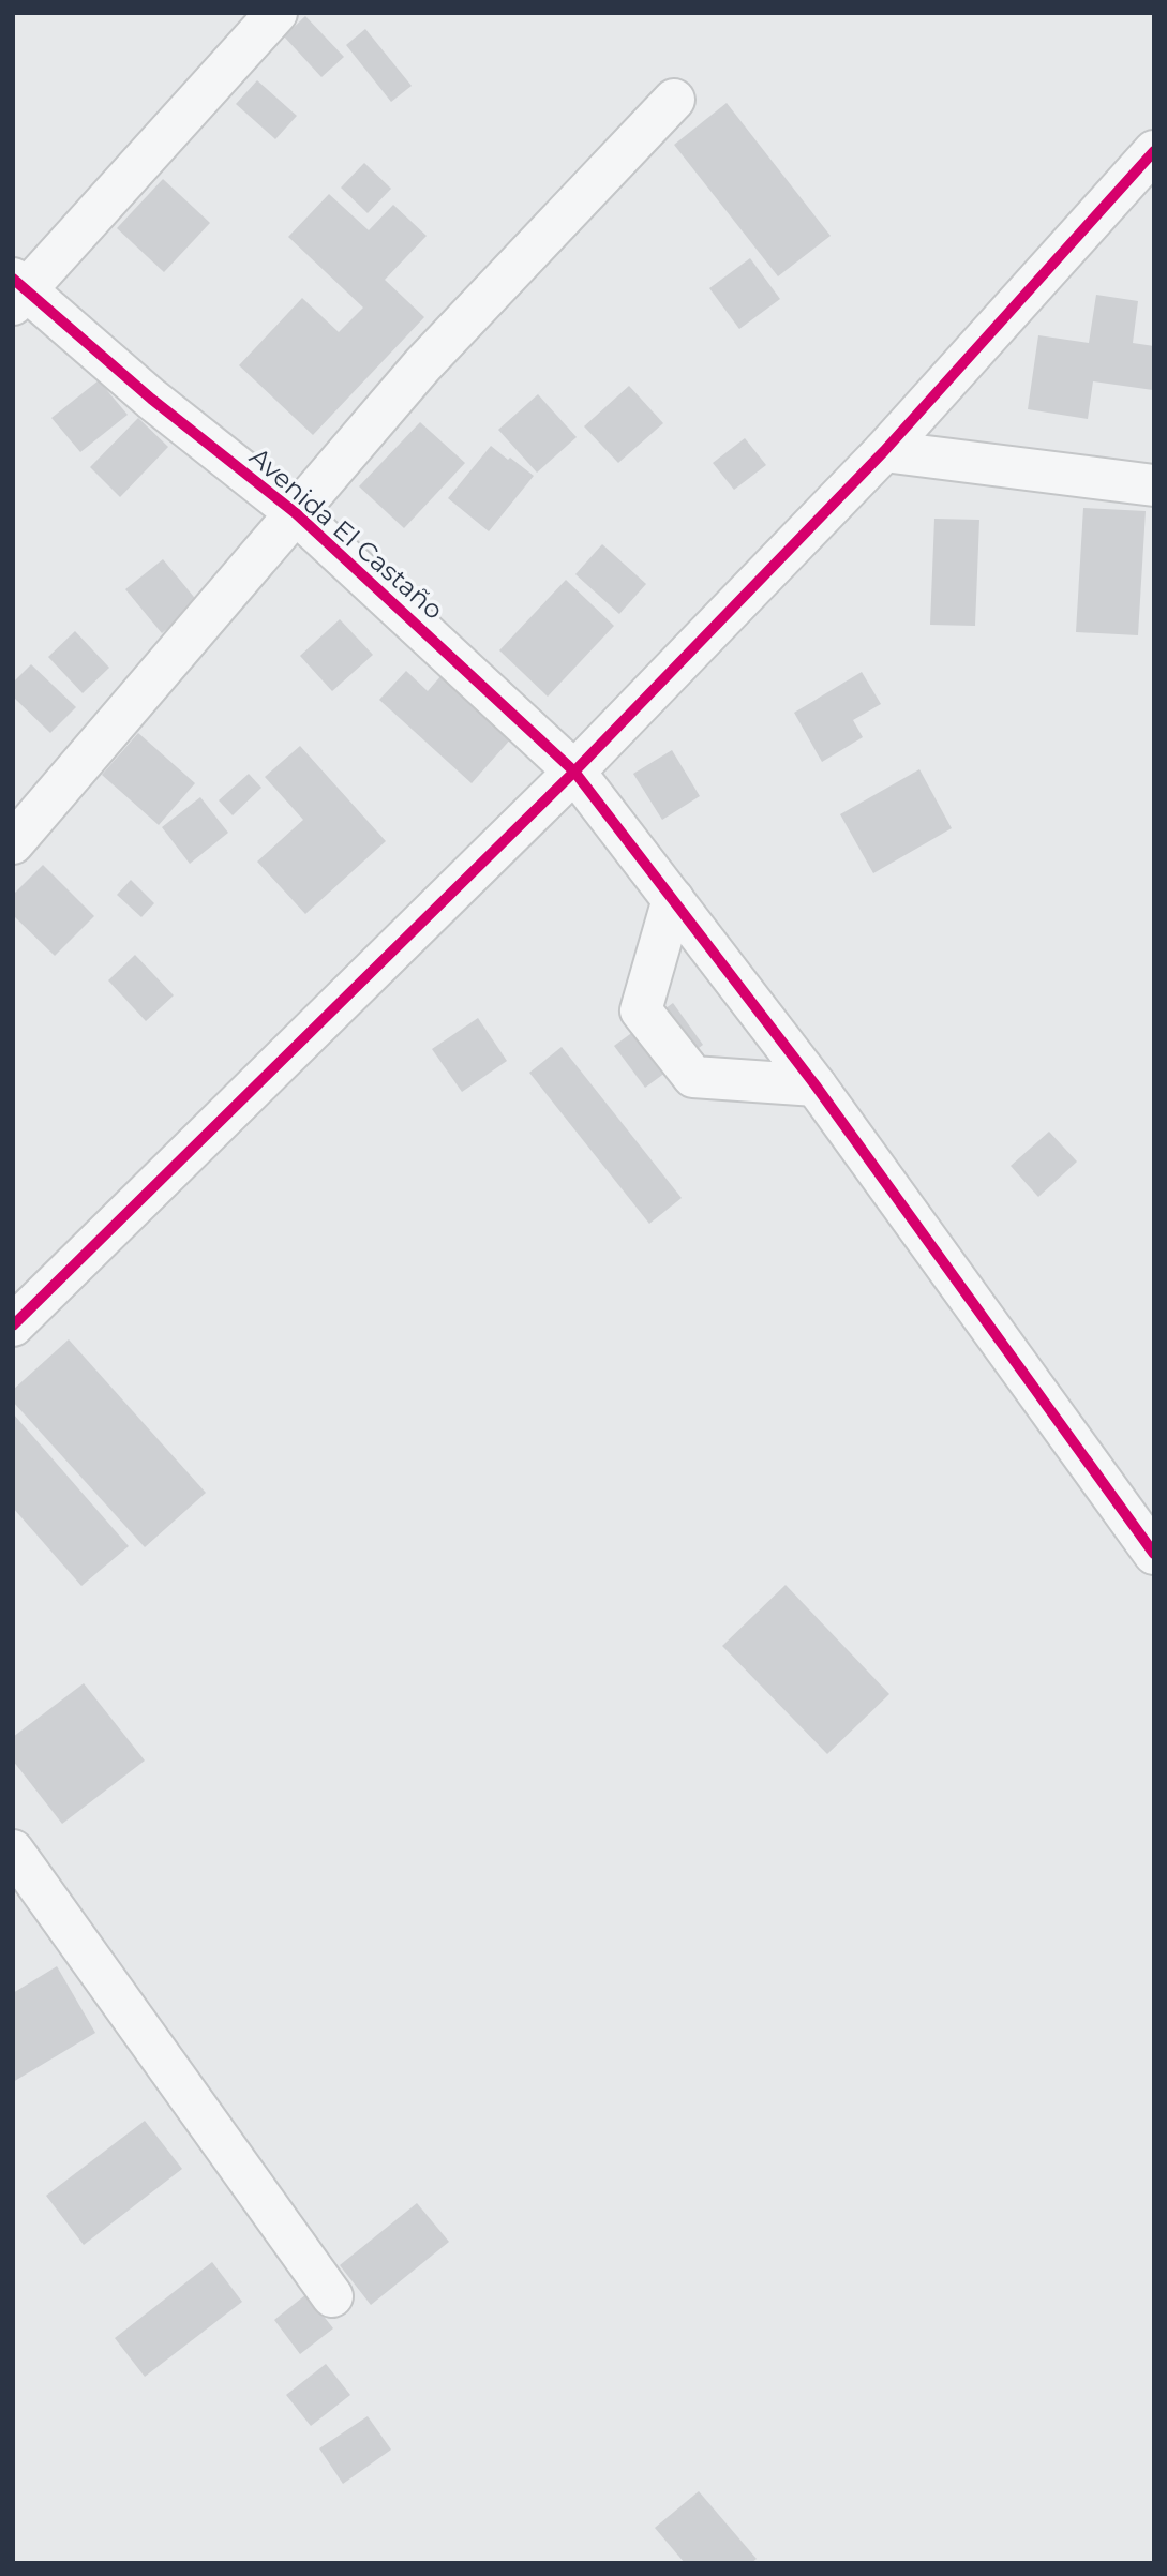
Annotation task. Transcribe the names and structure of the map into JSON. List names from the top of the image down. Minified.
{"streets":{"street":["Avenida El Castaño"]}}
